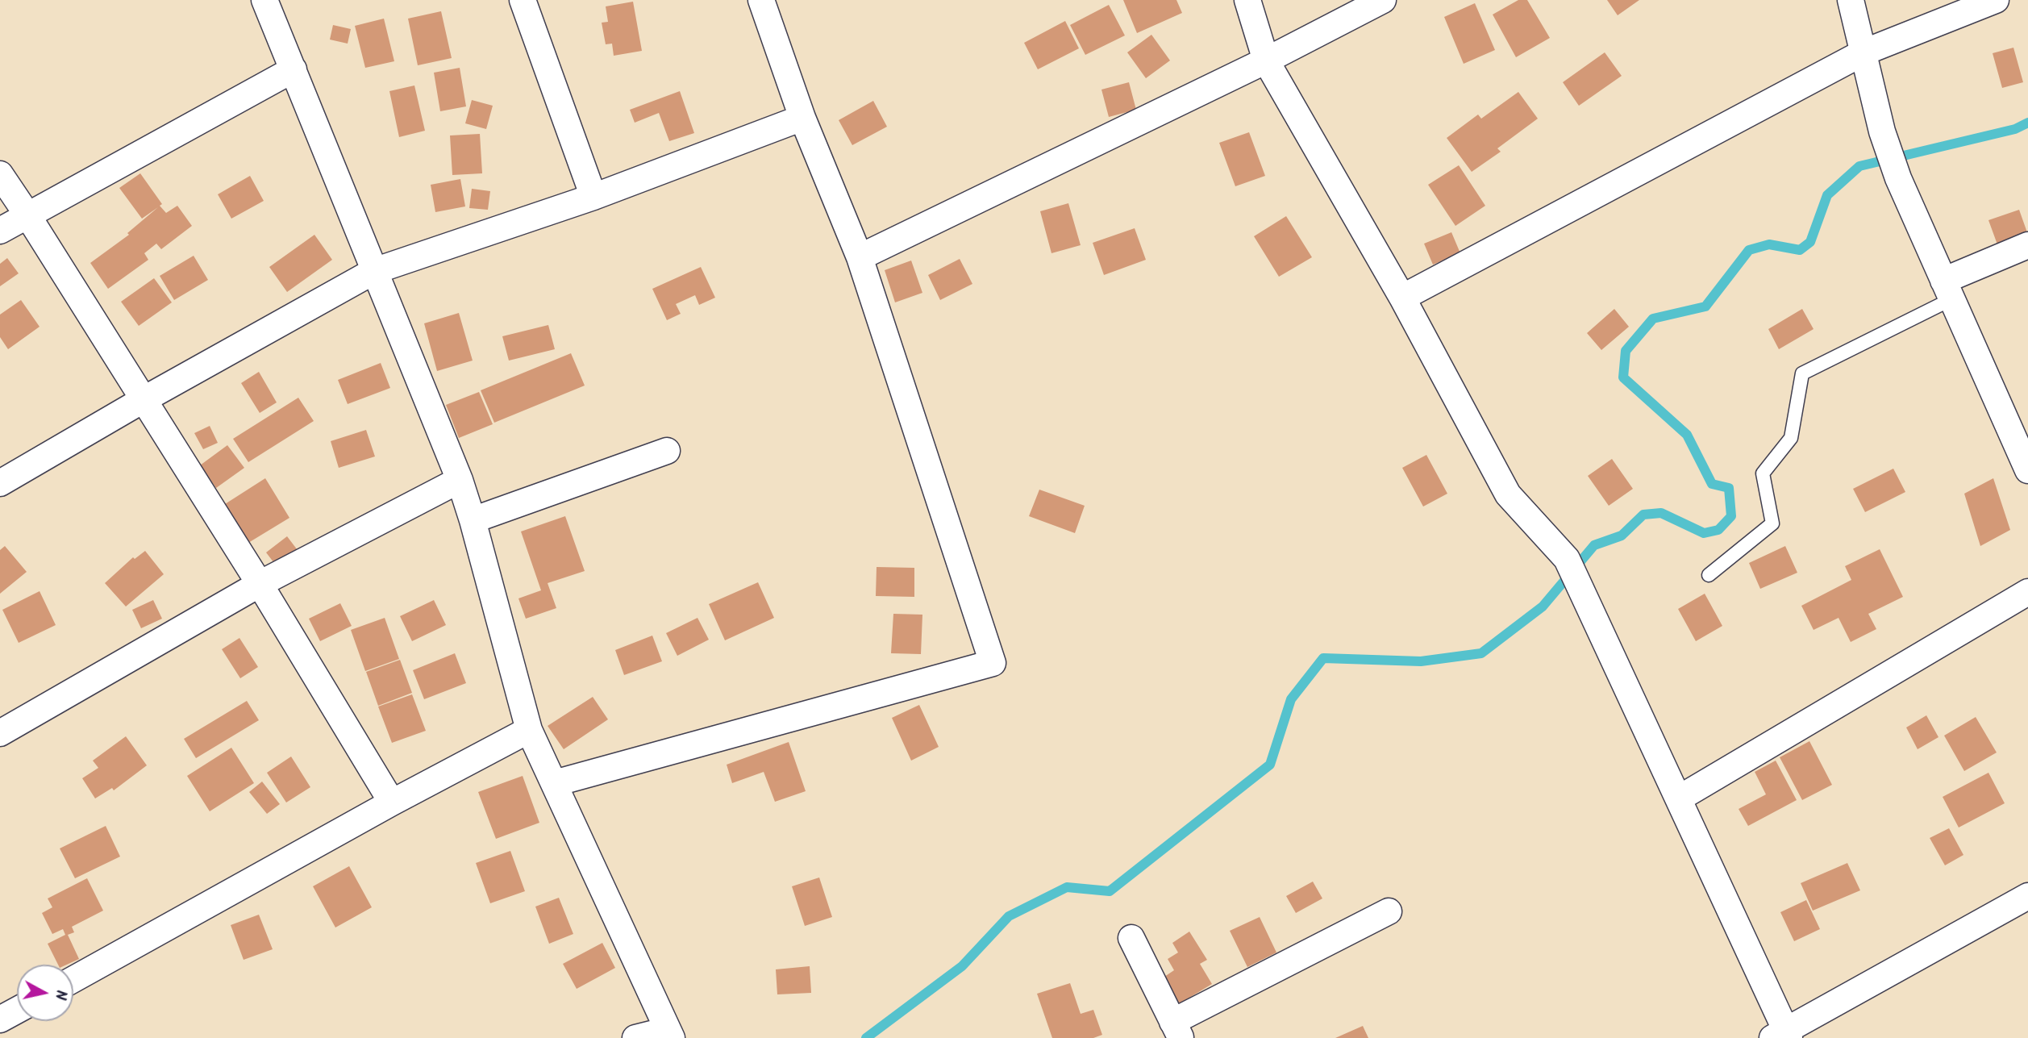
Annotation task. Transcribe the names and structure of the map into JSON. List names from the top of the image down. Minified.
{"north":"right"}
